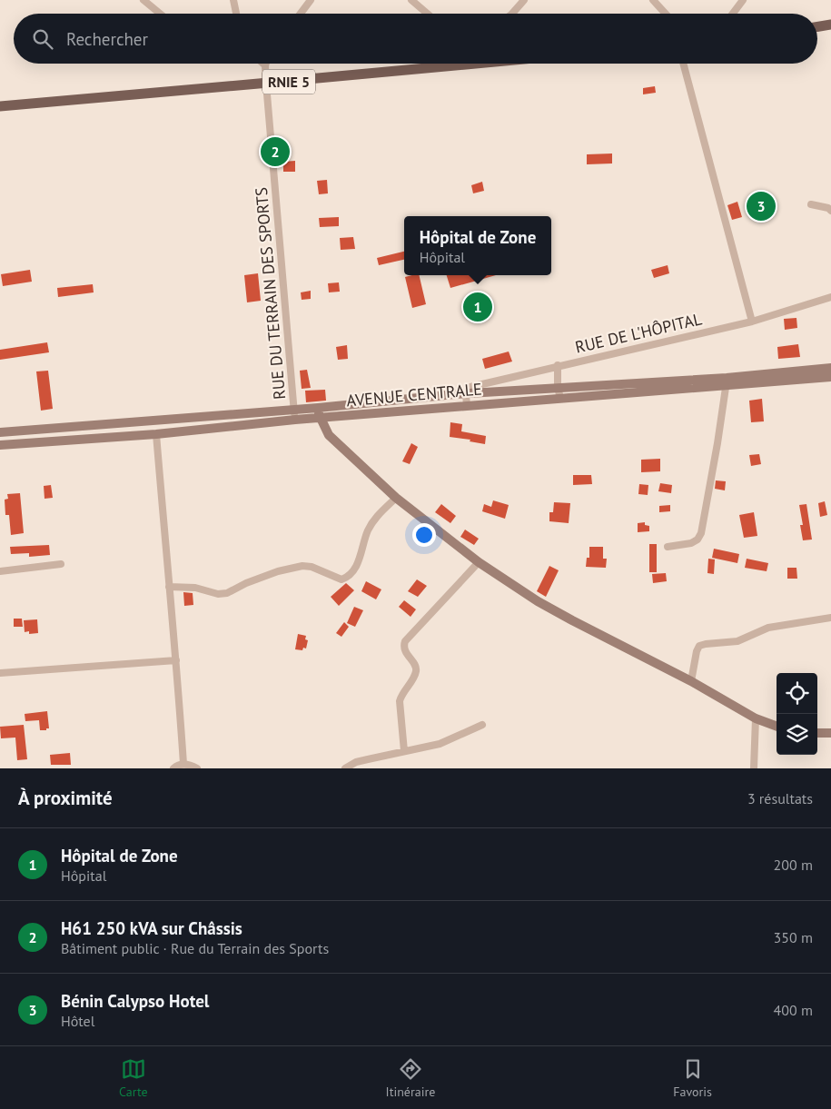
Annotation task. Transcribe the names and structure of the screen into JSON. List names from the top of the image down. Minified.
{"streets":{"main road":["RNIE 5"],"street":["RUE DU TERRAIN DES SPORTS","RUE DE L'HÔPITAL","AVENUE CENTRALE"]},"crossings":[["RNIE 5","RUE DU TERRAIN DES SPORTS"],["RUE DU TERRAIN DES SPORTS","AVENUE CENTRALE"],["RUE DE L'HÔPITAL","AVENUE CENTRALE"]],"page":{"search":"Rechercher","pins":["2","3","1"],"popup":["Hôpital de Zone","Hôpital"],"heading":["À proximité","3 résultats"],"list":[{"mark":"1","name":"Hôpital de Zone","note":"Hôpital","value":"200 m"},{"mark":"2","name":"H61 250 kVA sur Châssis","note":"Bâtiment public · Rue du Terrain des Sports","value":"350 m"},{"mark":"3","name":"Bénin Calypso Hotel","note":"Hôtel","value":"400 m"}],"nav":["Carte","Itinéraire","Favoris"]}}
